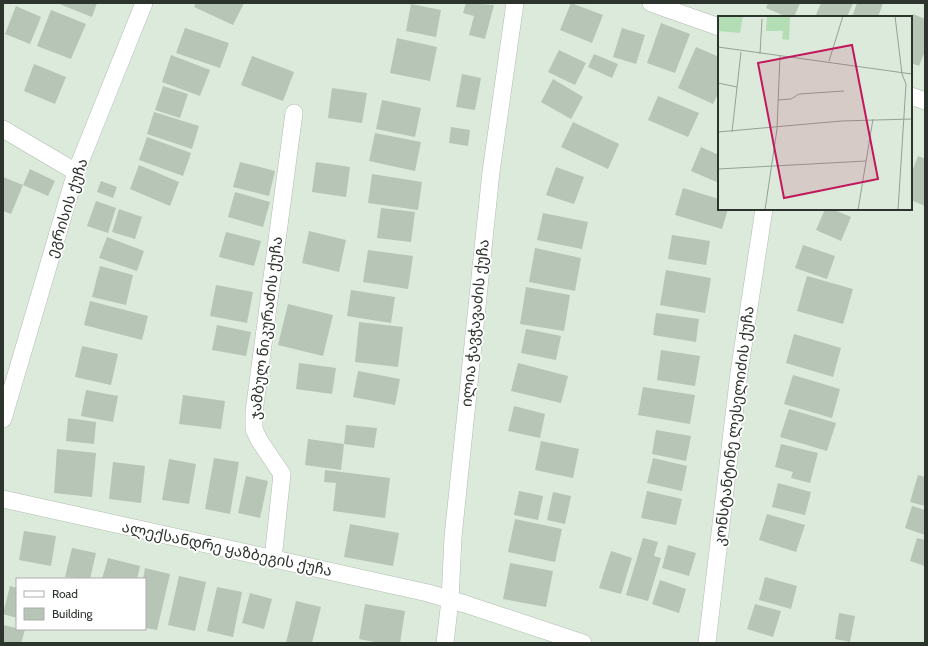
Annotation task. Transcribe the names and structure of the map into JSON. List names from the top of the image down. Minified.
{"streets":{"street":["ეგრისის ქუჩა","ილია ჭავჭავაძის ქუჩა","ჯამბულ ნიკურაძის ქუჩა","კონსტანტინე ლესელიძის ქუჩა","ალექსანდრე ყაზბეგის ქუჩა"]},"crossings":[["ილია ჭავჭავაძის ქუჩა","ალექსანდრე ყაზბეგის ქუჩა"],["ჯამბულ ნიკურაძის ქუჩა","ალექსანდრე ყაზბეგის ქუჩა"]],"legend":["Road","Building"]}
